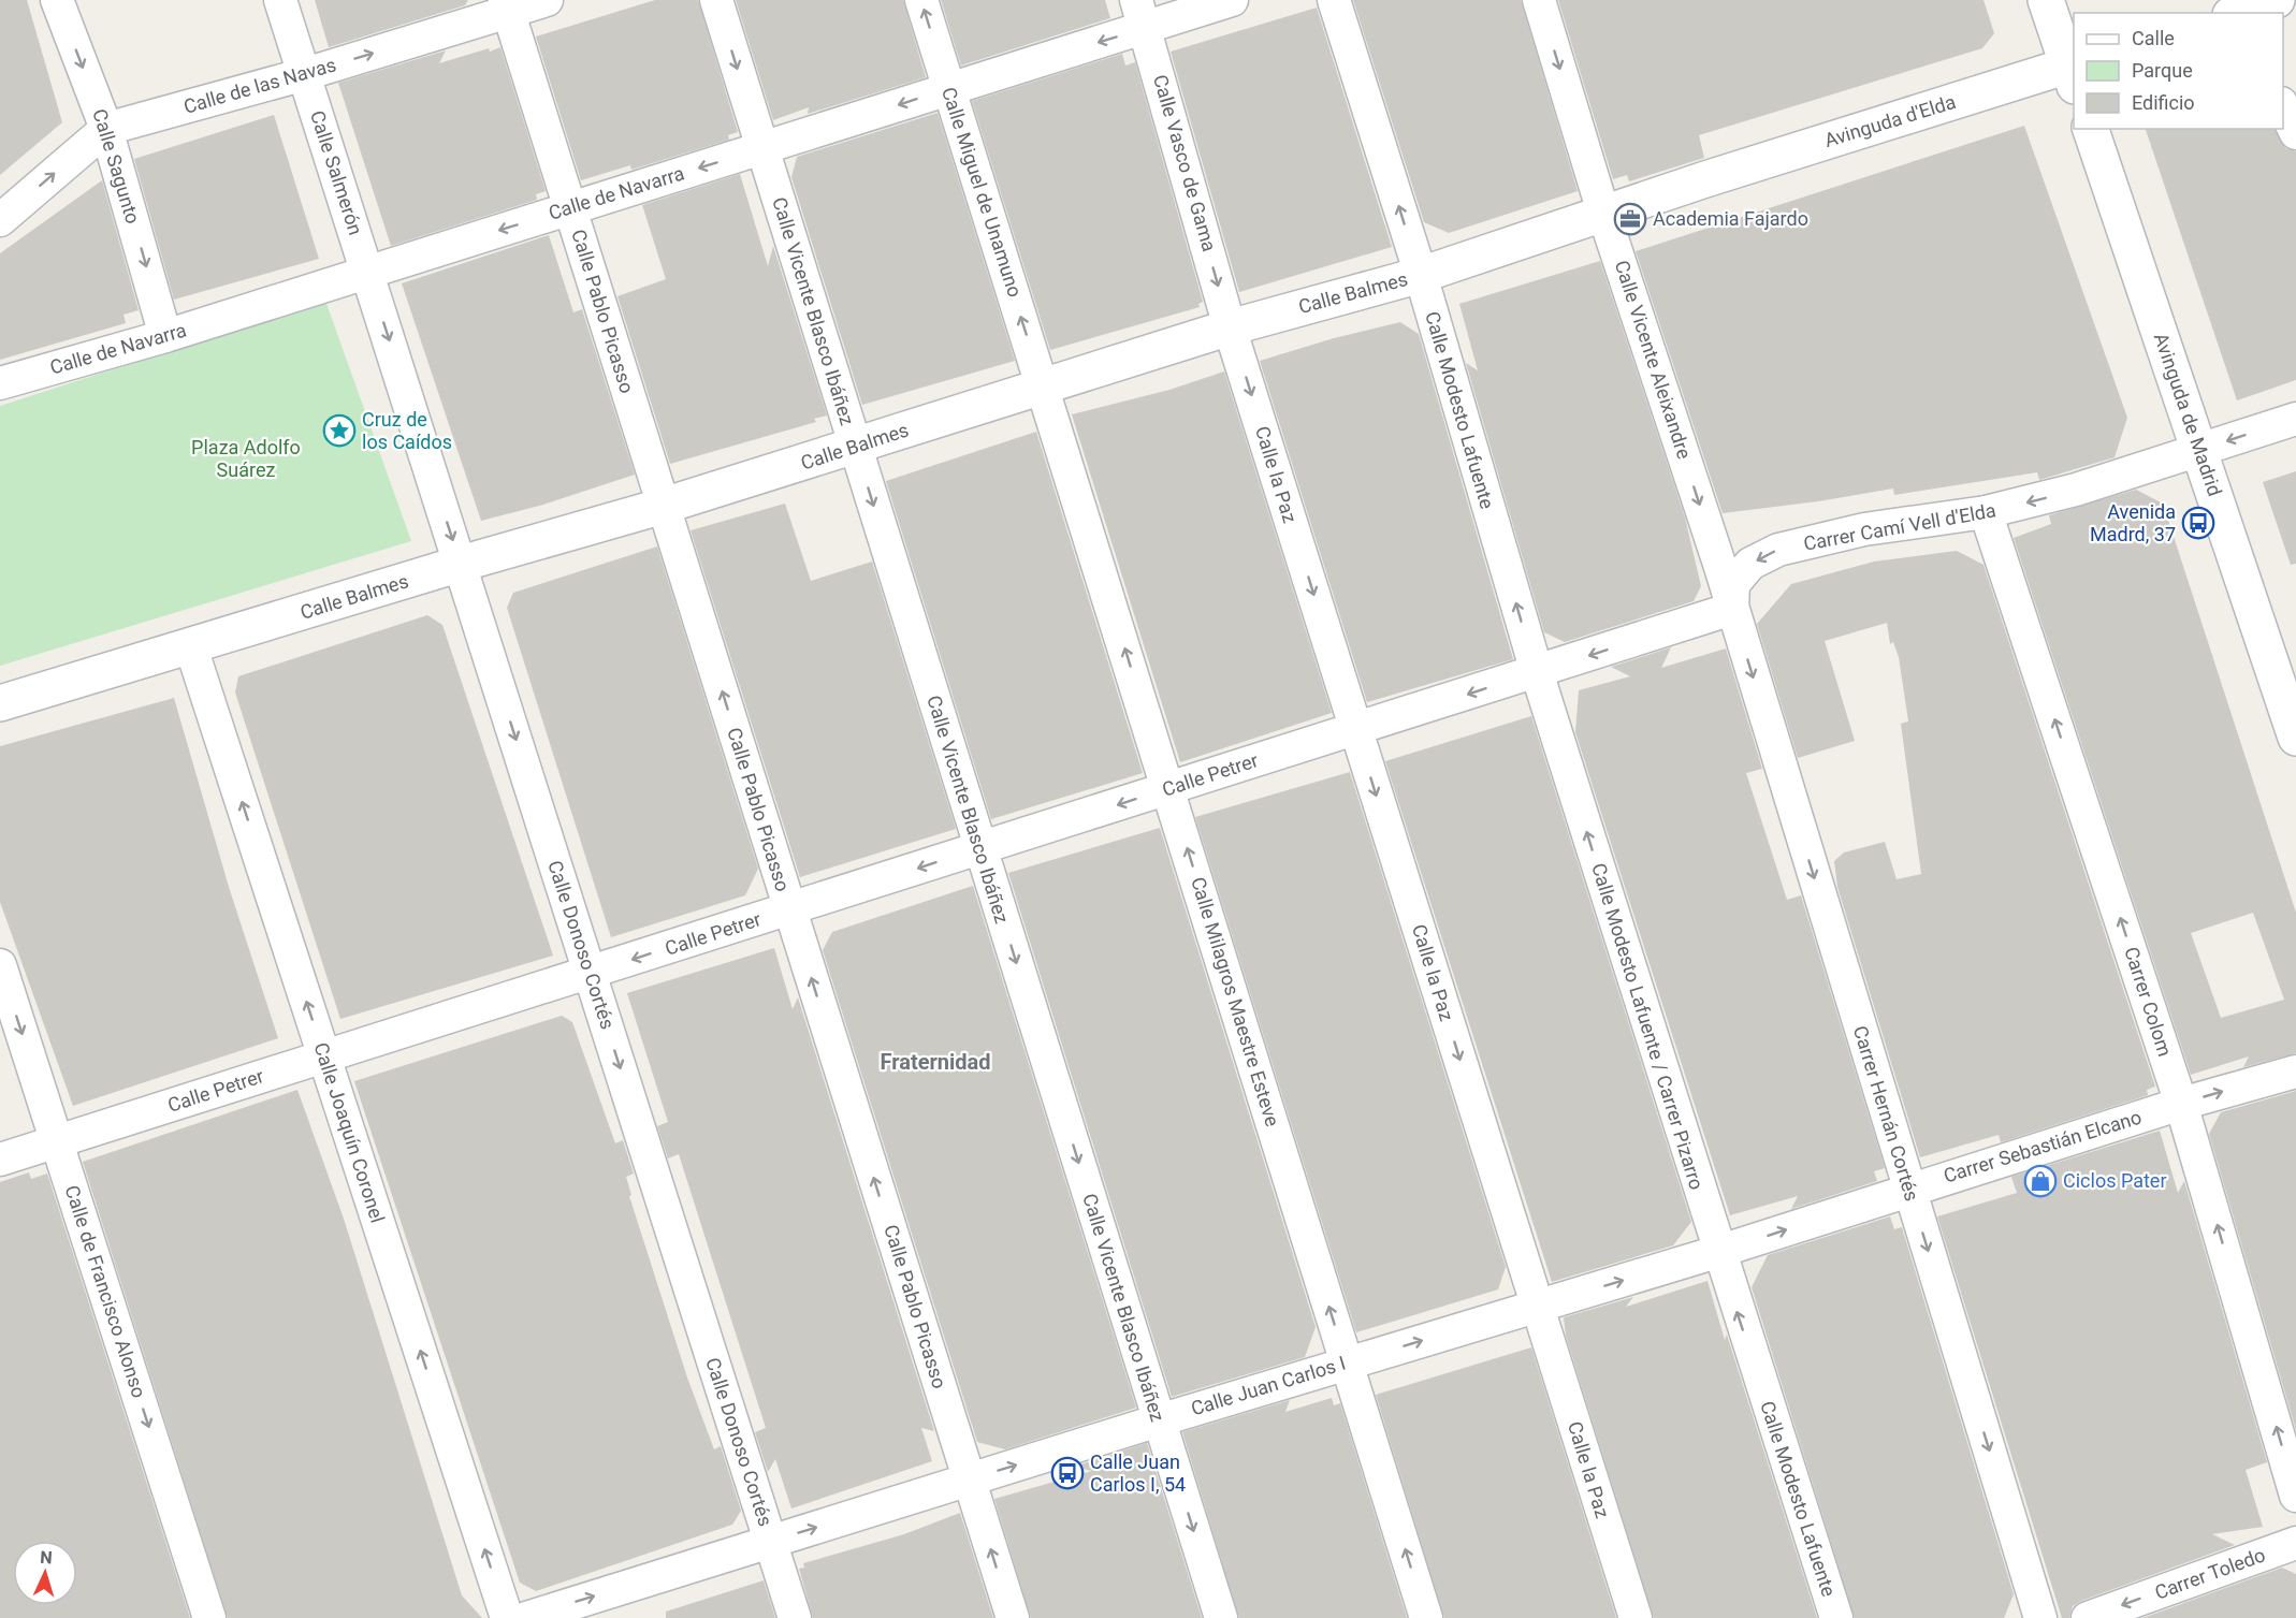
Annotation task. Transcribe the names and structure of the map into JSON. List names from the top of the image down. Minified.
{"streets":{"street":["Calle de las Navas","Avinguda d'Elda","Calle Vasco de Gama","Calle Sagunto","Calle Salmerón","Calle Miguel de Unamuno","Calle de Navarra","Calle Balmes","Calle Pablo Picasso","Calle Vicente Blasco Ibáñez","Calle Vicente Aleixandre","Calle Modesto Lafuente","Avinguda de Madrid","Calle la Paz","Carrer Camí Vell d'Elda","Calle Petrer","Calle Donoso Cortés","Calle Milagros Maestre Esteve","Carrer Colom","Calle Modesto Lafuente / Carrer Pizarro","Carrer Hernán Cortés","Calle Joaquín Coronel","Carrer Sebastián Elcano","Calle de Francisco Alonso","Calle Juan Carlos I","Carrer Toledo"]},"crossings":[["Calle de las Navas","Calle Sagunto"],["Calle de las Navas","Calle Salmerón"],["Calle de las Navas","Calle Pablo Picasso"],["Avinguda d'Elda","Calle Balmes"],["Calle Vasco de Gama","Calle de Navarra"],["Calle Vasco de Gama","Calle Balmes"],["Calle Vasco de Gama","Calle la Paz"],["Calle Sagunto","Calle de Navarra"],["Calle Salmerón","Calle de Navarra"],["Calle Salmerón","Calle Donoso Cortés"],["Calle Miguel de Unamuno","Calle de Navarra"],["Calle Miguel de Unamuno","Calle Balmes"],["Calle Miguel de Unamuno","Calle Milagros Maestre Esteve"],["Calle de Navarra","Calle Pablo Picasso"],["Calle de Navarra","Calle Vicente Blasco Ibáñez"],["Calle de Navarra","Calle Donoso Cortés"],["Calle Balmes","Calle Pablo Picasso"],["Calle Balmes","Calle Vicente Blasco Ibáñez"],["Calle Balmes","Calle Vicente Aleixandre"],["Calle Balmes","Calle Modesto Lafuente"],["Calle Balmes","Calle la Paz"],["Calle Balmes","Calle Donoso Cortés"],["Calle Balmes","Calle Milagros Maestre Esteve"],["Calle Balmes","Calle Joaquín Coronel"],["Calle Pablo Picasso","Calle Petrer"],["Calle Pablo Picasso","Calle Juan Carlos I"],["Calle Vicente Blasco Ibáñez","Calle Petrer"],["Calle Vicente Blasco Ibáñez","Calle Juan Carlos I"],["Calle Vicente Aleixandre","Carrer Camí Vell d'Elda"],["Calle Vicente Aleixandre","Carrer Hernán Cortés"],["Calle Modesto Lafuente","Calle Petrer"],["Calle Modesto Lafuente","Calle Modesto Lafuente / Carrer Pizarro"],["Avinguda de Madrid","Carrer Camí Vell d'Elda"],["Calle la Paz","Calle Petrer"],["Calle la Paz","Calle Juan Carlos I"],["Carrer Camí Vell d'Elda","Carrer Colom"],["Carrer Camí Vell d'Elda","Carrer Hernán Cortés"],["Calle Petrer","Calle Donoso Cortés"],["Calle Petrer","Calle Milagros Maestre Esteve"],["Calle Petrer","Calle Modesto Lafuente / Carrer Pizarro"],["Calle Petrer","Calle Joaquín Coronel"],["Calle Petrer","Calle de Francisco Alonso"],["Calle Donoso Cortés","Calle Juan Carlos I"],["Calle Milagros Maestre Esteve","Calle Juan Carlos I"],["Carrer Colom","Carrer Sebastián Elcano"],["Calle Modesto Lafuente / Carrer Pizarro","Carrer Sebastián Elcano"],["Calle Modesto Lafuente / Carrer Pizarro","Calle Juan Carlos I"],["Carrer Hernán Cortés","Carrer Sebastián Elcano"],["Carrer Sebastián Elcano","Calle Juan Carlos I"]],"one_way":["Calle de las Navas","Calle Vasco de Gama","Calle Sagunto","Calle Miguel de Unamuno","Calle de Navarra","Calle Pablo Picasso","Calle Vicente Blasco Ibáñez","Calle Vicente Aleixandre","Calle Modesto Lafuente","Calle la Paz","Carrer Camí Vell d'Elda","Calle Petrer","Calle Donoso Cortés","Calle Milagros Maestre Esteve","Carrer Colom","Calle Modesto Lafuente / Carrer Pizarro","Carrer Hernán Cortés","Calle Joaquín Coronel","Carrer Sebastián Elcano","Calle de Francisco Alonso","Calle Juan Carlos I","Carrer Toledo"],"districts":["Fraternidad"],"parks":["Plaza Adolfo Suárez"],"places":{"office":["Academia Fajardo"],"place":["Cruz de los Caídos"],"bus stop":["Avenida Madrd, 37","Calle Juan Carlos I, 54"],"shop":["Ciclos Pater"]},"legend":["Calle","Parque","Edificio"],"north":"top"}
